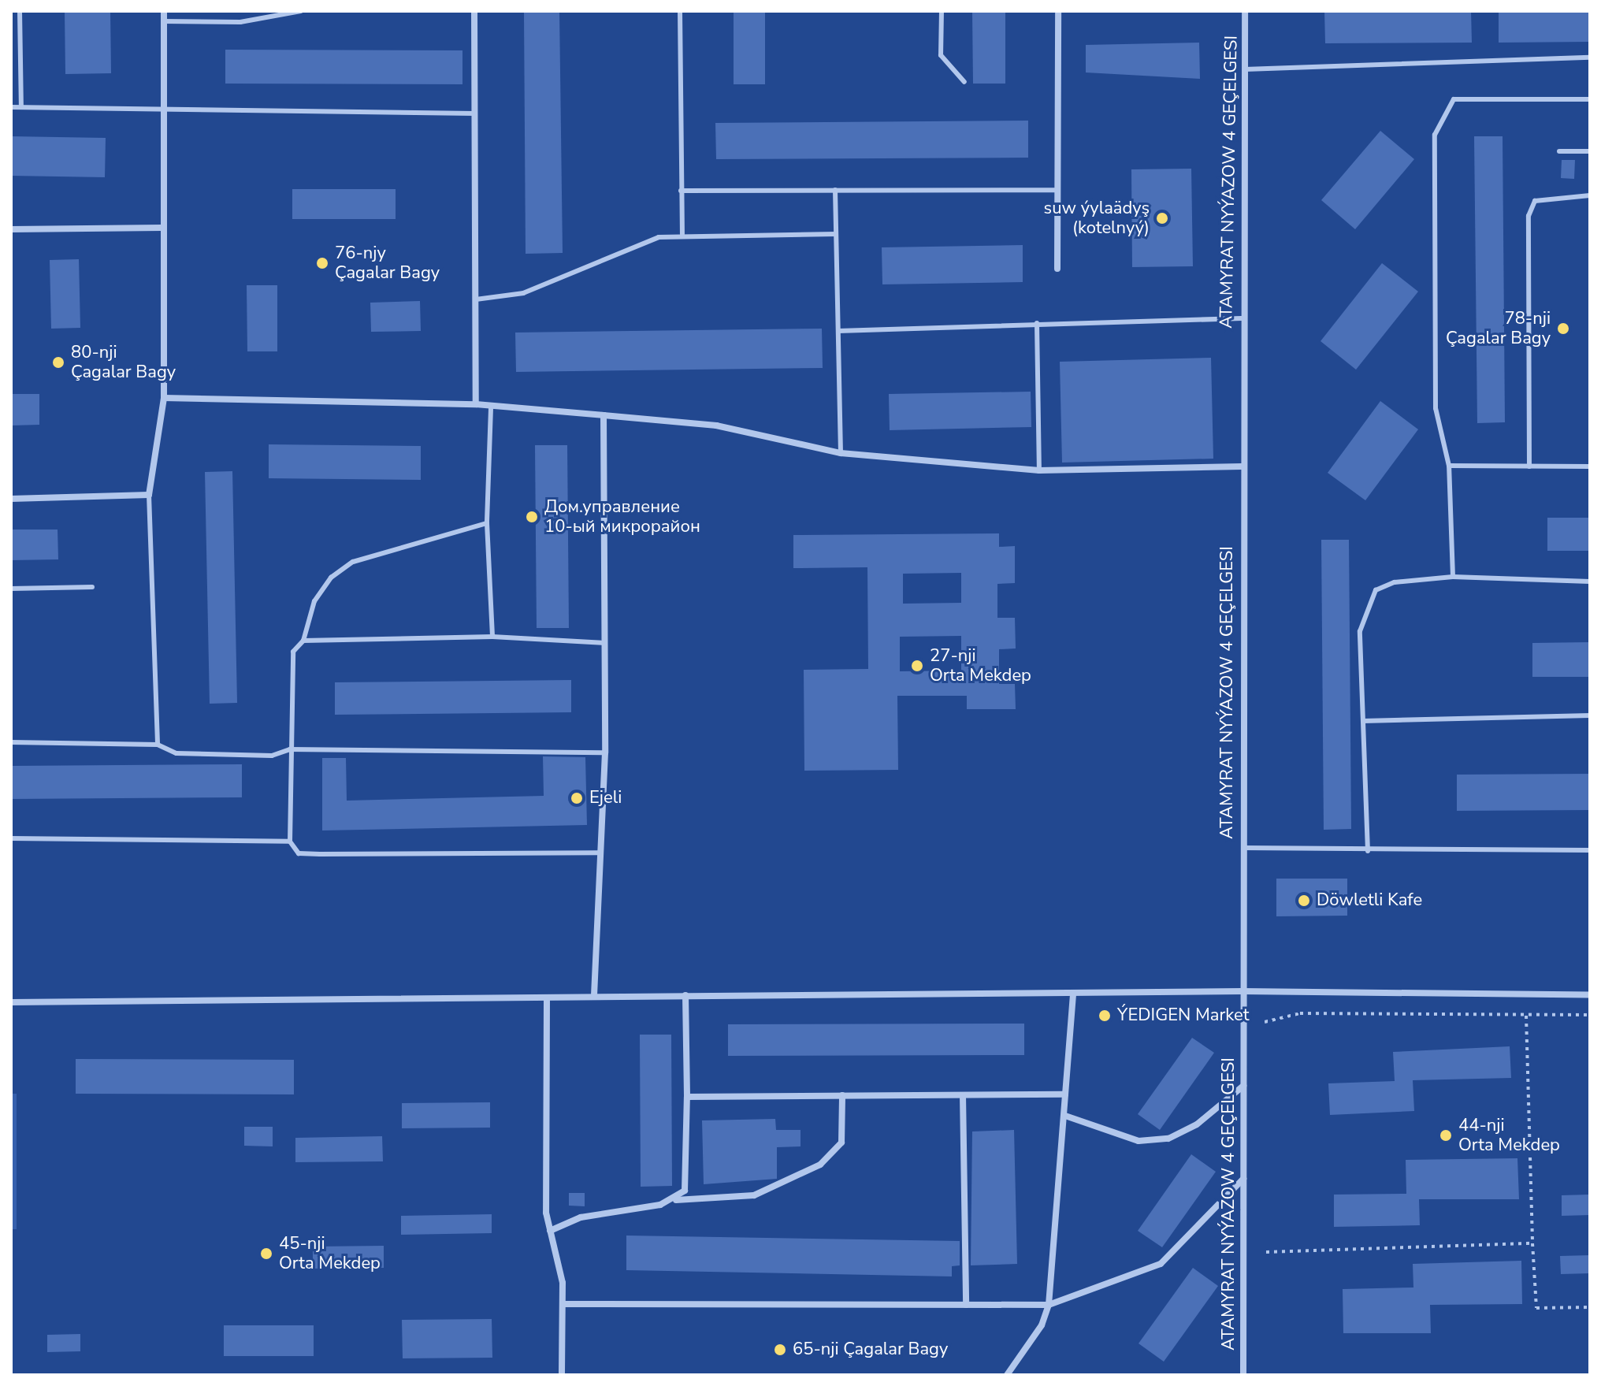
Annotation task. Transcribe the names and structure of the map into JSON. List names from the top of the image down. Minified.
{"streets":{"street":["ATAMYRAT NYÝAZOW 4 GEÇELGESI"]},"places":["suw ýylaädyş (kotelnyý)","76-njy Çagalar Bagy","78-nji Çagalar Bagy","80-nji Çagalar Bagy","Дом.управление 10-ый микрорайон","27-nji Orta Mekdep","Ejeli","Döwletli Kafe","ÝEDIGEN Market","44-nji Orta Mekdep","45-nji Orta Mekdep","65-nji Çagalar Bagy"]}
